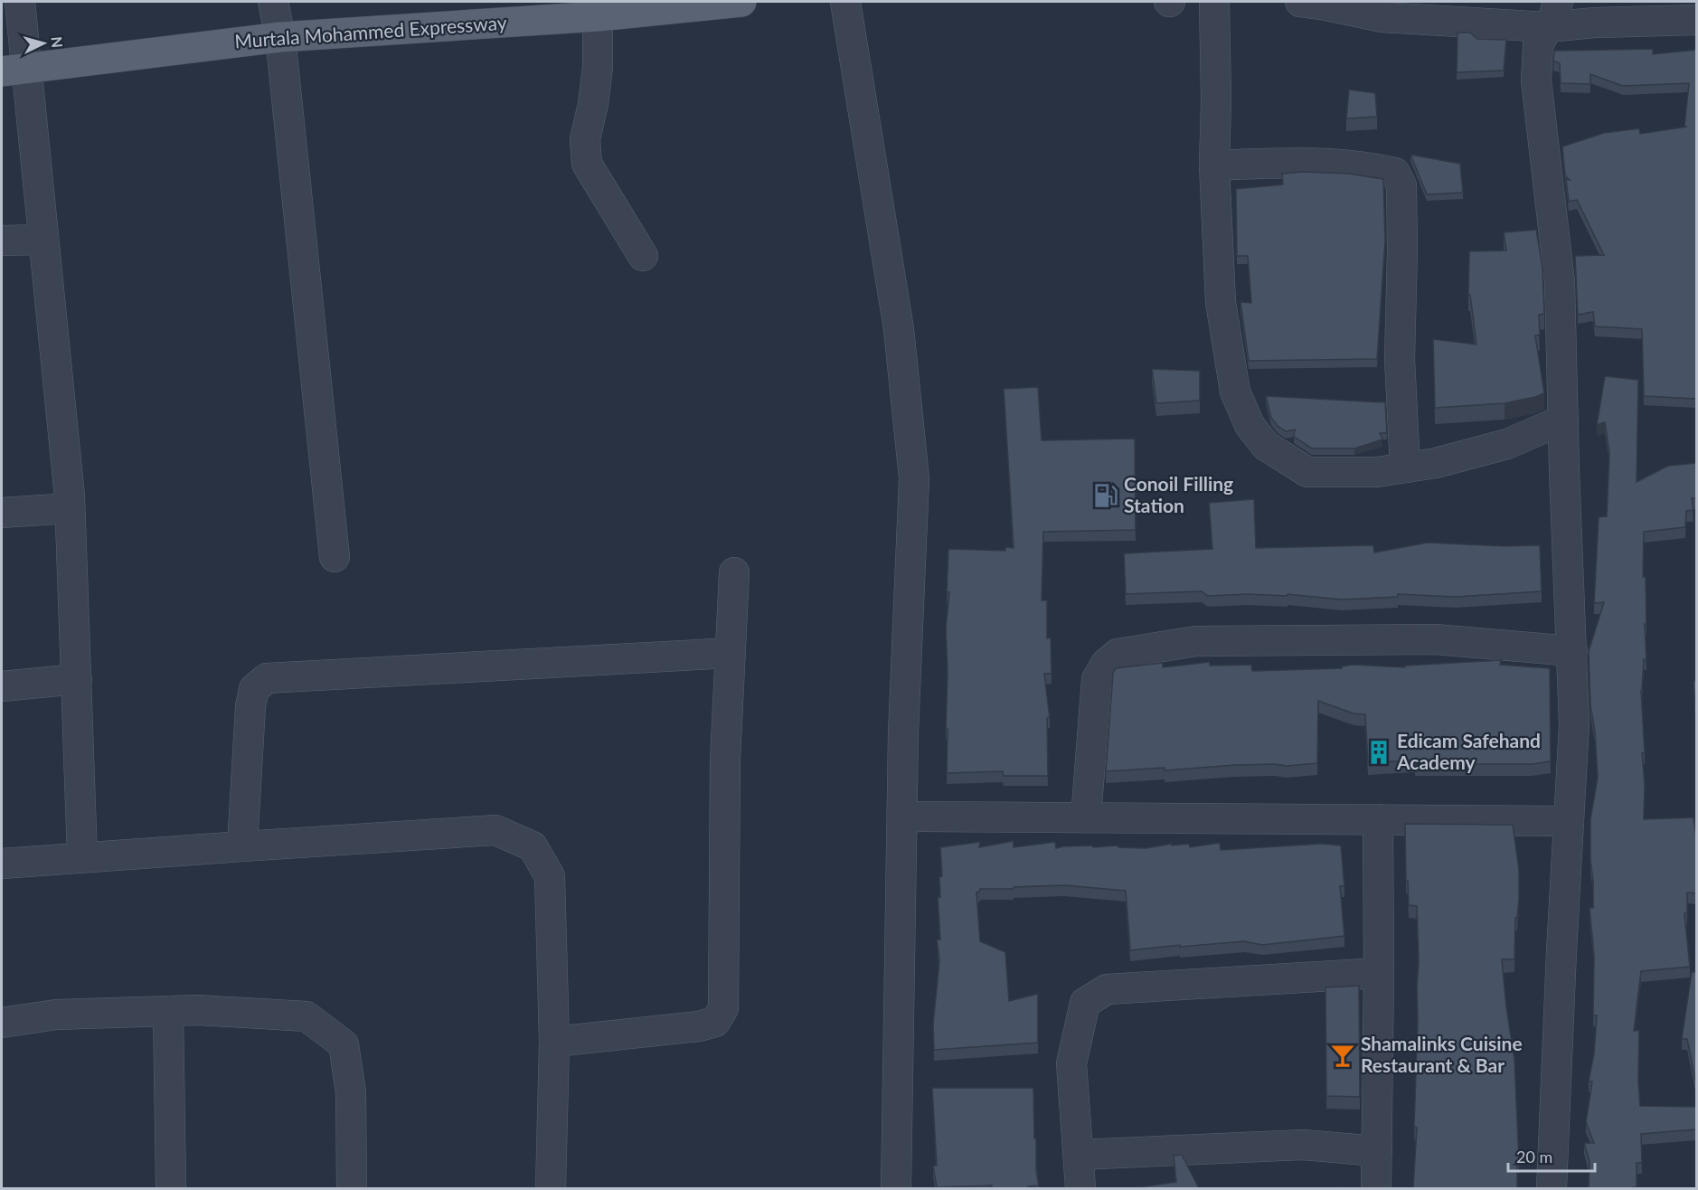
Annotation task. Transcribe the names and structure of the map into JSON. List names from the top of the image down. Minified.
{"streets":{"main road":["Murtala Mohammed Expressway"]},"places":{"fuel station":["Conoil Filling Station"],"building":["Edicam Safehand Academy"],"bar":["Shamalinks Cuisine Restaurant & Bar"]},"scale_bar":"20 m","north":"right"}
